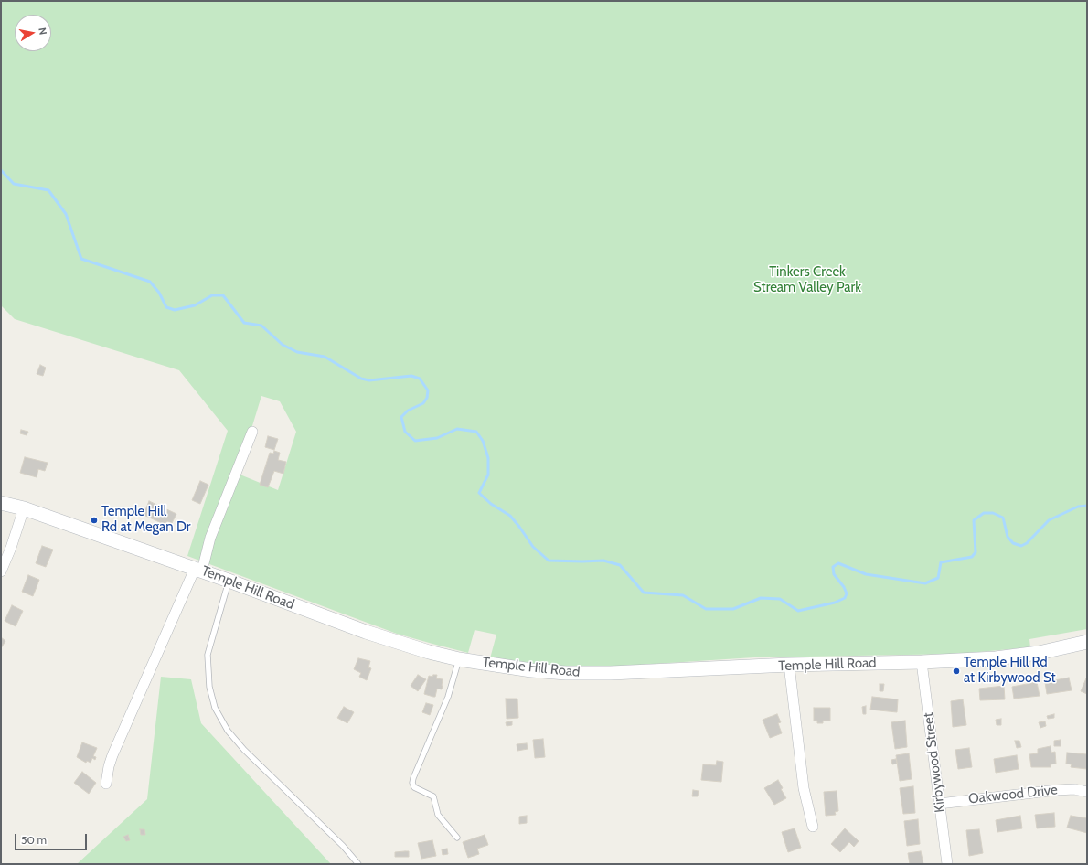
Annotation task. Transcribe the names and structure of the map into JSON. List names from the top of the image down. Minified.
{"streets":{"main road":["Temple Hill Road"],"street":["Kirbywood Street","Oakwood Drive"]},"crossings":[["Temple Hill Road","Kirbywood Street"],["Kirbywood Street","Oakwood Drive"]],"parks":["Tinkers Creek Stream Valley Park"],"places":["Temple Hill Rd at Megan Dr","Temple Hill Rd at Kirbywood St"],"scale_bar":"50 m","north":"right"}
